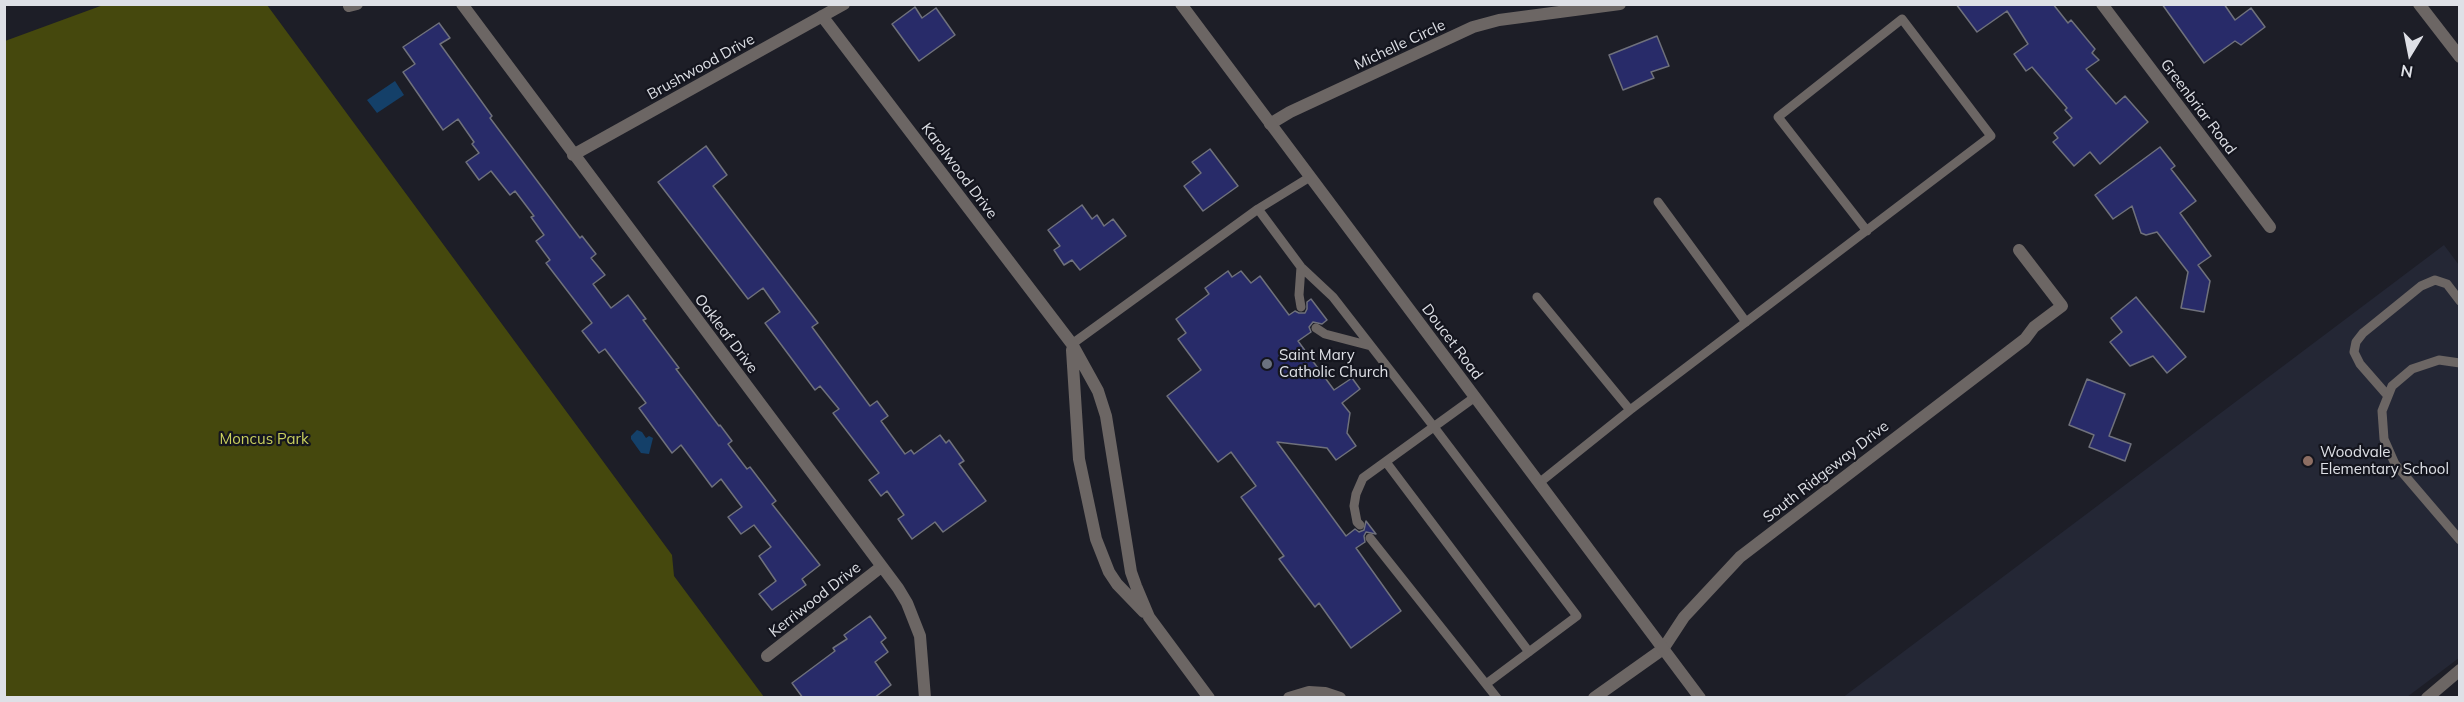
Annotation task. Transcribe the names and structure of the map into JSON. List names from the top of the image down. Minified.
{"streets":{"street":["Michelle Circle","Brushwood Drive","Greenbriar Road","Karolwood Drive","Oakleaf Drive","Doucet Road","South Ridgeway Drive","Kerriwood Drive"]},"crossings":[["Michelle Circle","Doucet Road"],["Brushwood Drive","Karolwood Drive"],["Brushwood Drive","Oakleaf Drive"],["Oakleaf Drive","Kerriwood Drive"],["Doucet Road","South Ridgeway Drive"]],"parks":["Moncus Park"],"places":["Saint Mary Catholic Church","Woodvale Elementary School"],"north":"bottom"}
